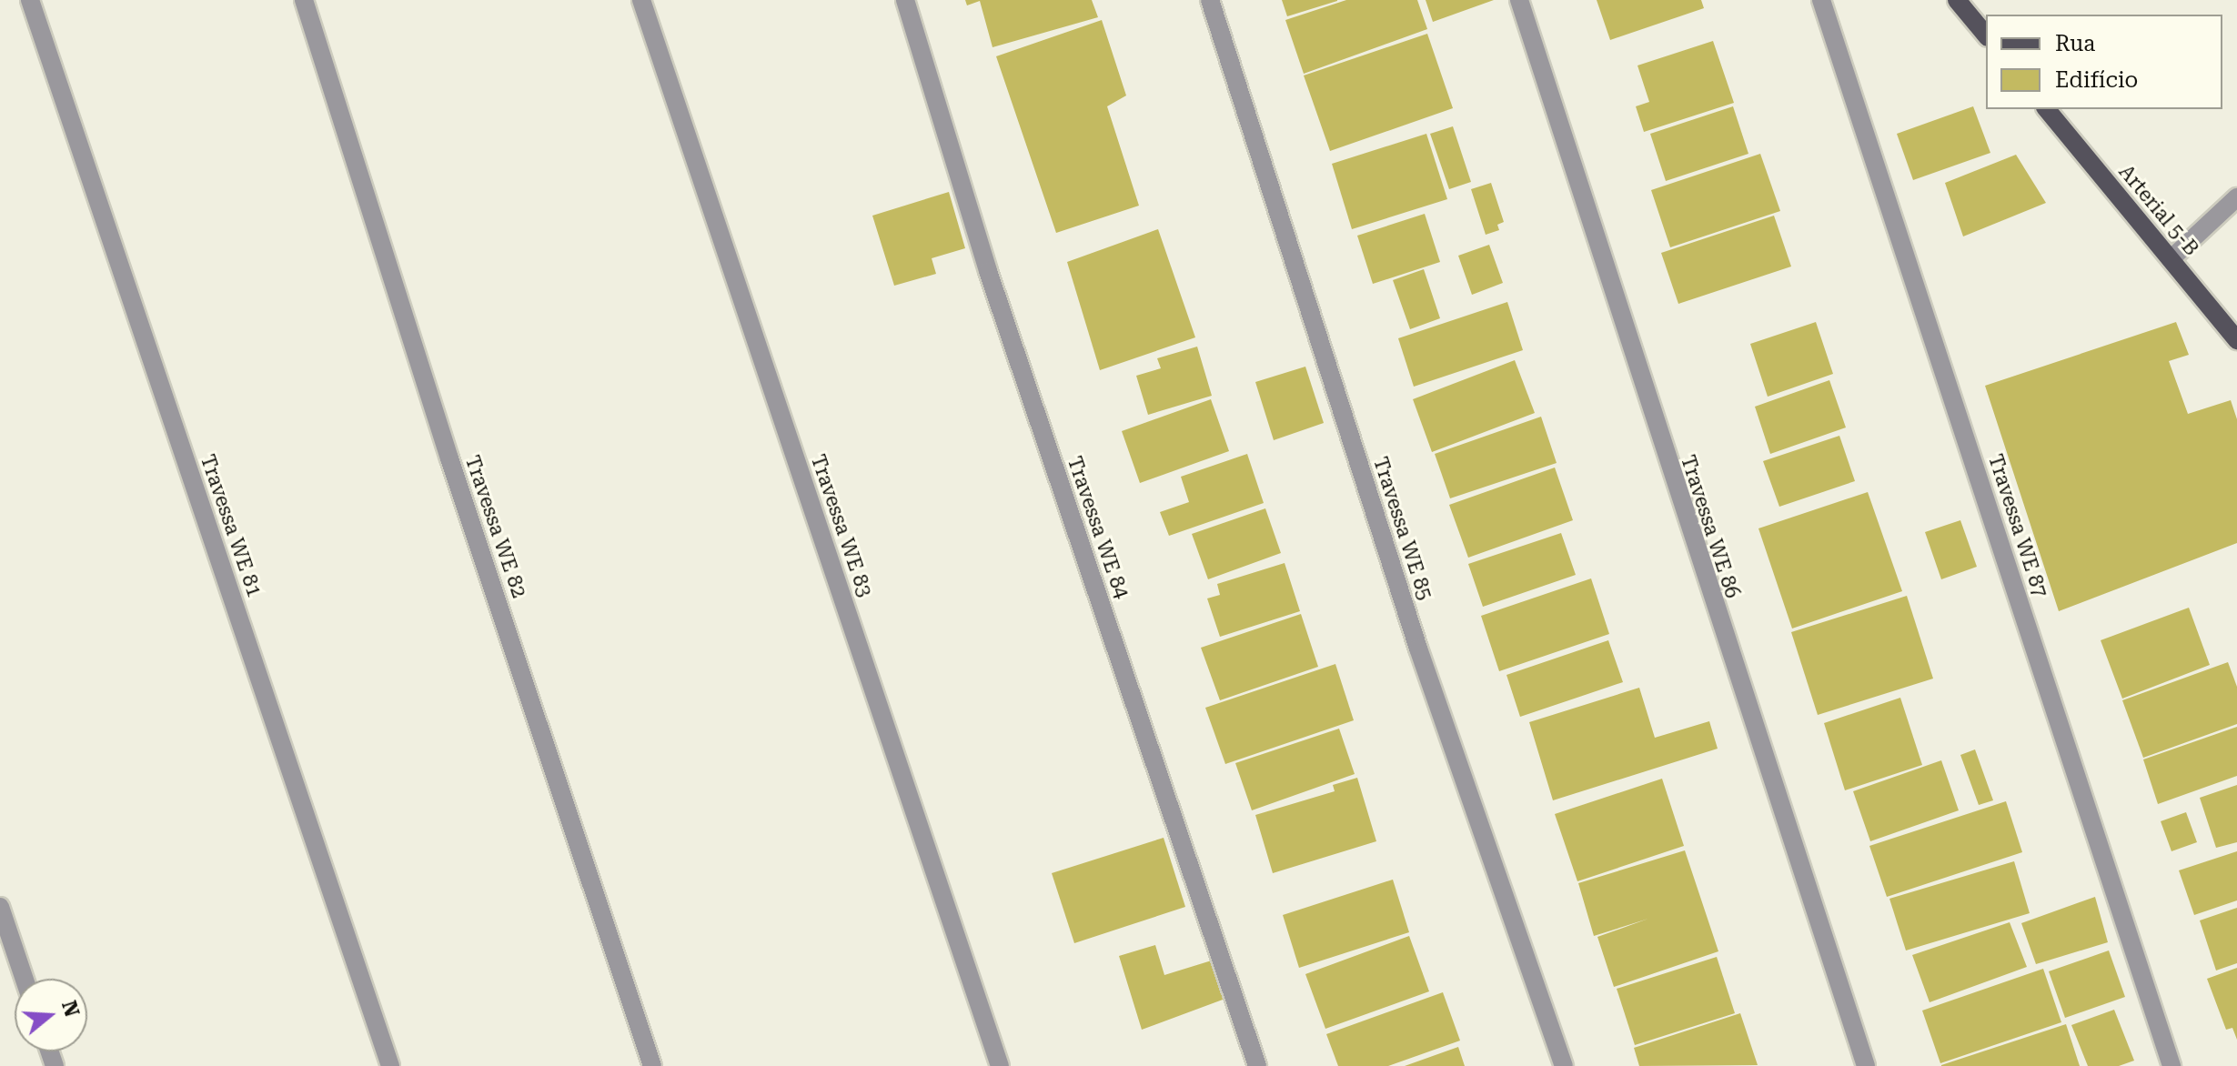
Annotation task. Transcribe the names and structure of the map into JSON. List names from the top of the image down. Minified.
{"streets":{"main road":["Arterial 5-B"],"street":["Travessa WE 81","Travessa WE 83","Travessa WE 87","Travessa WE 82","Travessa WE 86","Travessa WE 84","Travessa WE 85"]},"legend":["Rua","Edifício"],"north":"right"}
